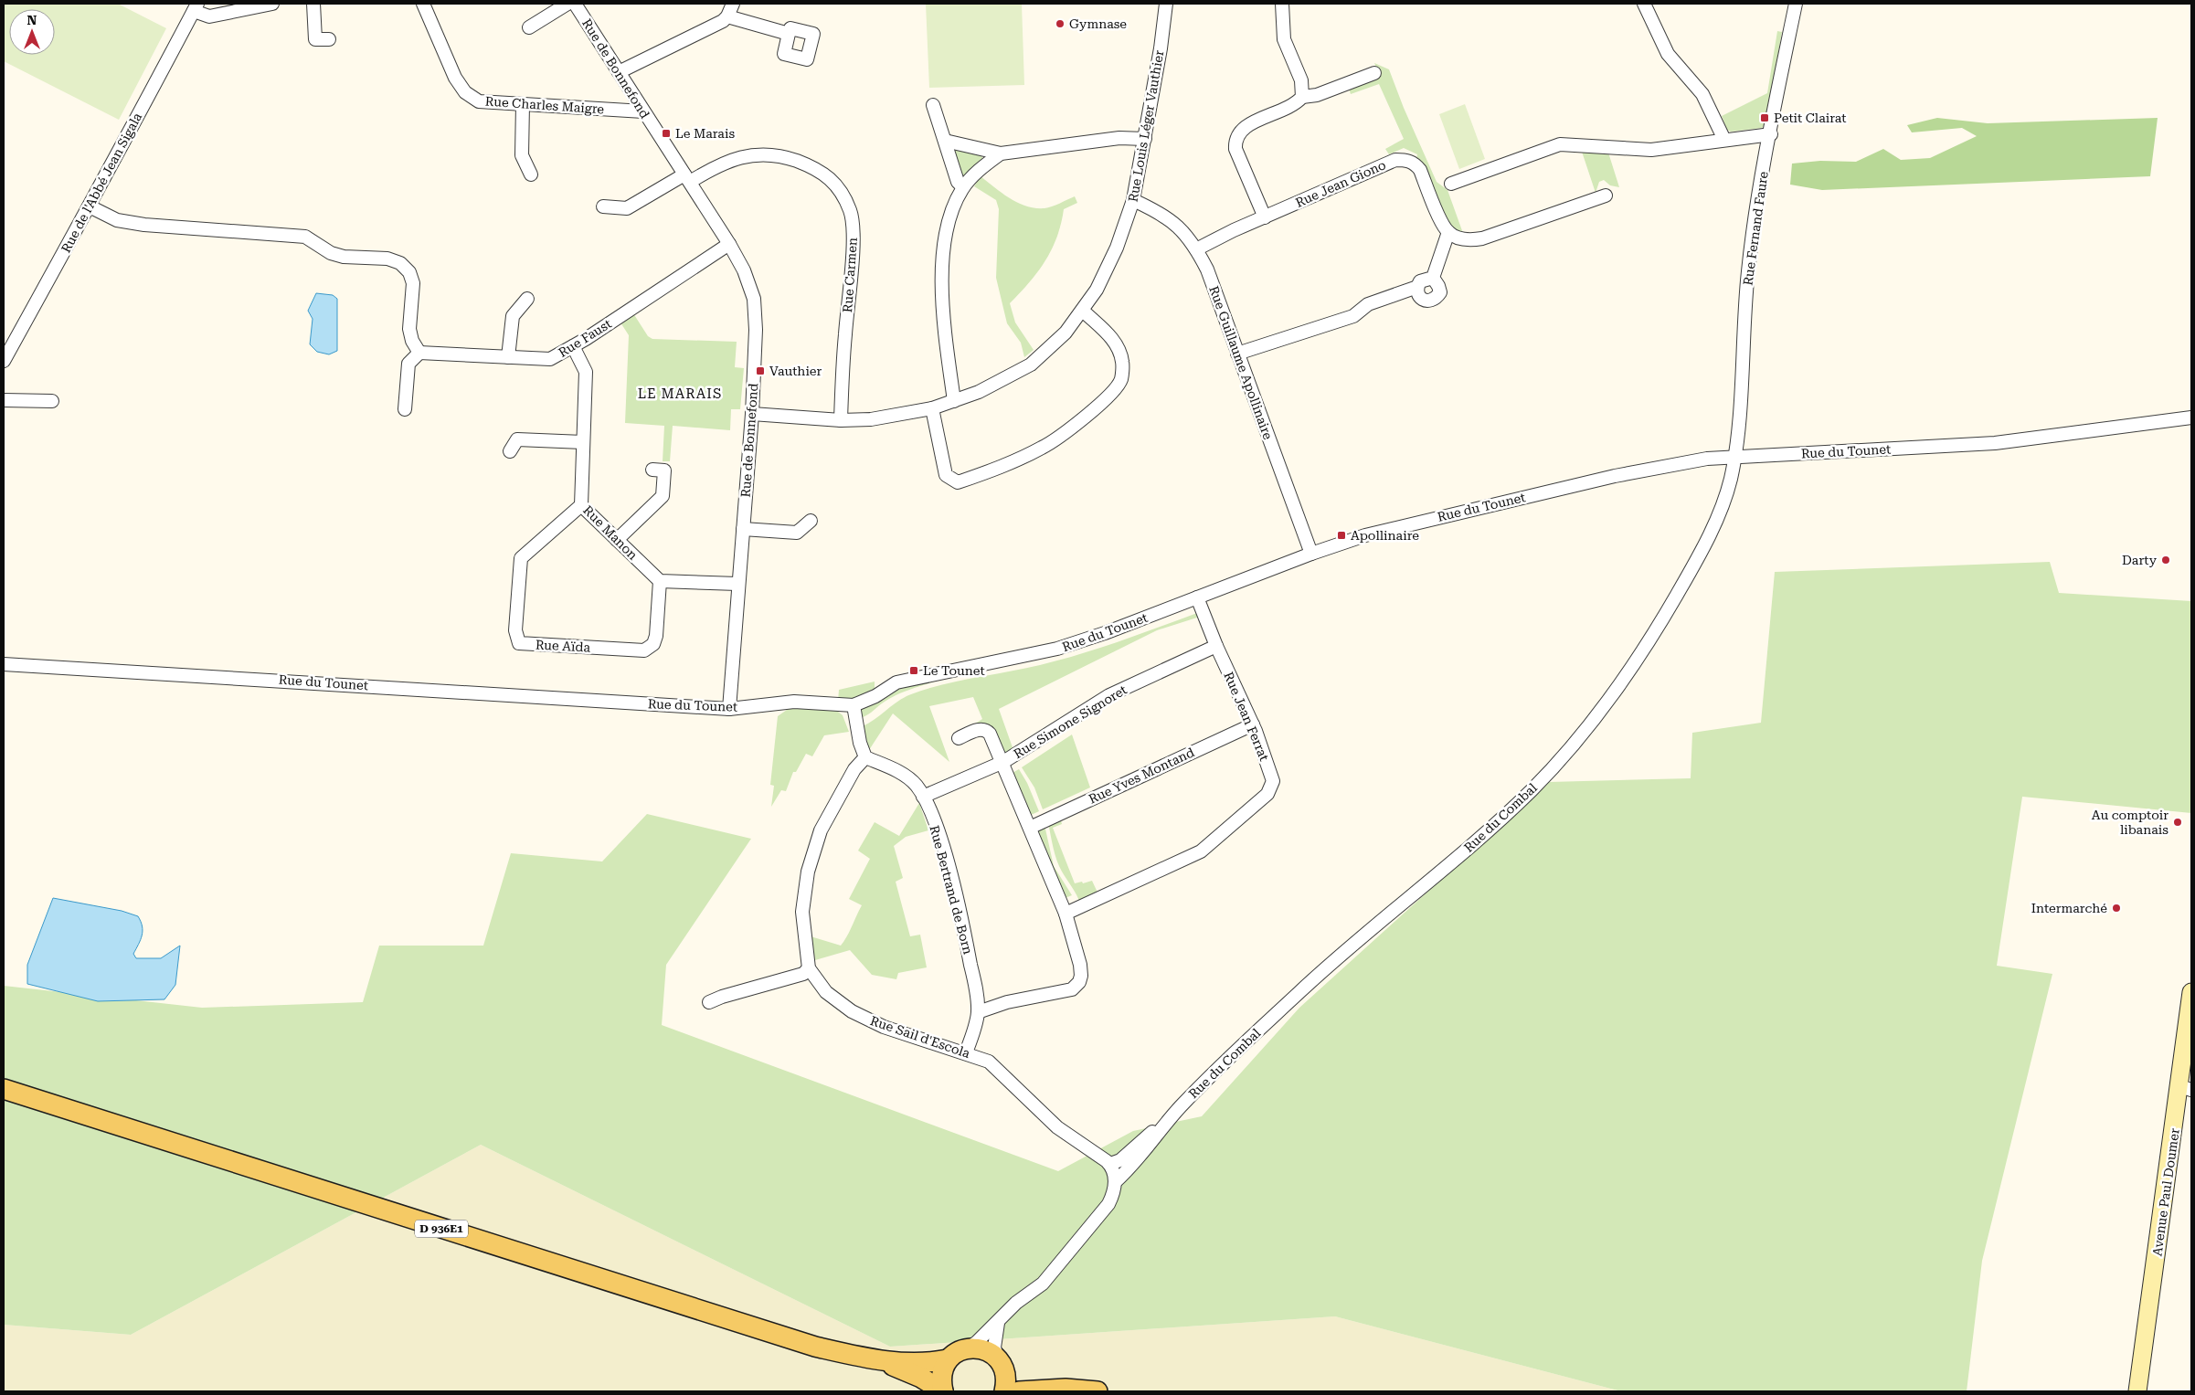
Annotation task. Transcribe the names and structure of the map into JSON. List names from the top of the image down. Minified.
{"streets":{"main road":["Avenue Paul Doumer","D 936E1"],"street":["Rue de Bonnefond","Rue Charles Maigre","Rue Louis Léger Vauthier","Rue de l'Abbé Jean Sigala","Rue Jean Giono","Rue Fernand Faure","Rue Carmen","Rue Faust","Rue Guillaume Apollinaire","Rue du Tounet","Rue Manon","Rue Aïda","Rue Jean Ferrat","Rue Simone Signoret","Rue Yves Montand","Rue du Combal","Rue Bertrand de Born","Rue Sail d'Escola"]},"crossings":[["Rue de Bonnefond","Rue Charles Maigre"],["Rue de Bonnefond","Rue Louis Léger Vauthier"],["Rue de Bonnefond","Rue Carmen"],["Rue de Bonnefond","Rue Faust"],["Rue de Bonnefond","Rue du Tounet"],["Rue Louis Léger Vauthier","Rue Carmen"],["Rue Louis Léger Vauthier","Rue Guillaume Apollinaire"],["Rue Jean Giono","Rue Guillaume Apollinaire"],["Rue Fernand Faure","Rue du Tounet"],["Rue Fernand Faure","Rue du Combal"],["Rue Faust","Rue Manon"],["Rue Guillaume Apollinaire","Rue du Tounet"],["Rue du Tounet","Rue Jean Ferrat"],["Rue du Tounet","Rue du Combal"],["Rue Manon","Rue Aïda"],["Rue Jean Ferrat","Rue Simone Signoret"],["Rue Jean Ferrat","Rue Yves Montand"],["Rue Simone Signoret","Rue Bertrand de Born"],["Rue du Combal","Rue Sail d'Escola"],["Rue Bertrand de Born","Rue Sail d'Escola"]],"districts":["LE MARAIS"],"places":{"other":["Gymnase","Darty","Au comptoir libanais","Intermarché"],"transit":["Petit Clairat","Le Marais","Vauthier","Apollinaire","Le Tounet"]},"north":"top"}
